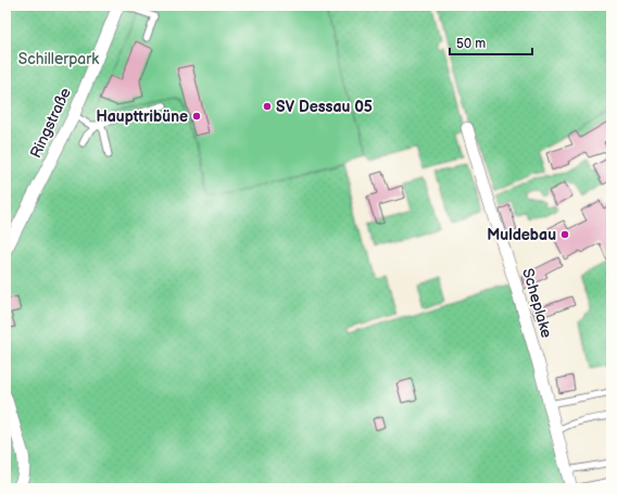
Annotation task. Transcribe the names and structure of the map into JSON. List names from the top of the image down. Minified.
{"streets":{"street":["Ringstraße","Scheplake"]},"parks":["Schillerpark"],"places":["SV Dessau 05","Haupttribüne","Muldebau"],"scale_bar":"50 m"}
